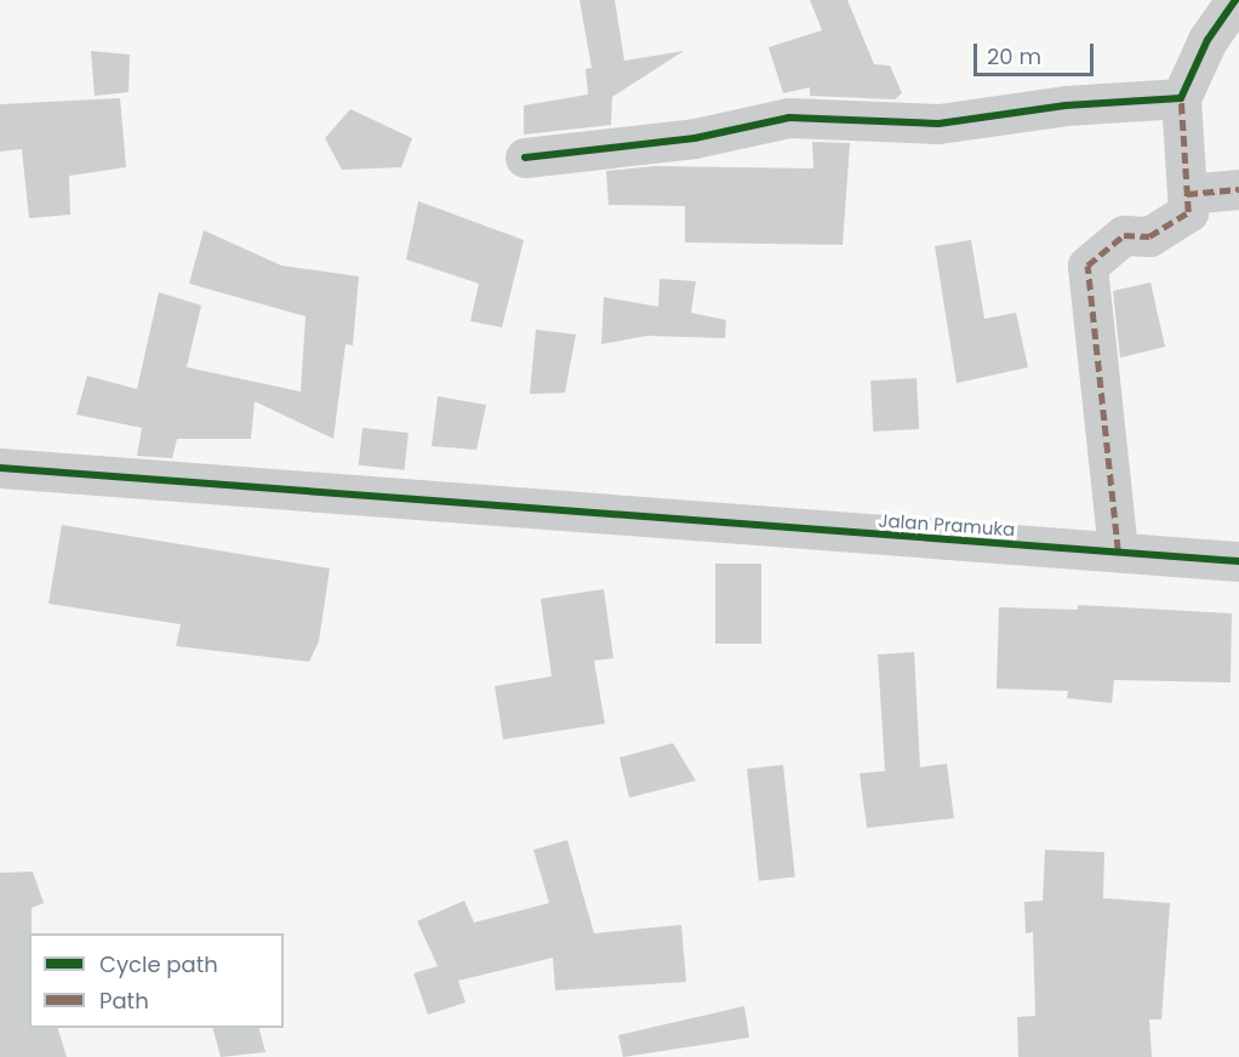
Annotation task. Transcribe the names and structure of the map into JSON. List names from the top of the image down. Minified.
{"streets":{"street":["Jalan Pramuka"]},"legend":["Cycle path","Path"],"scale_bar":"20 m"}
